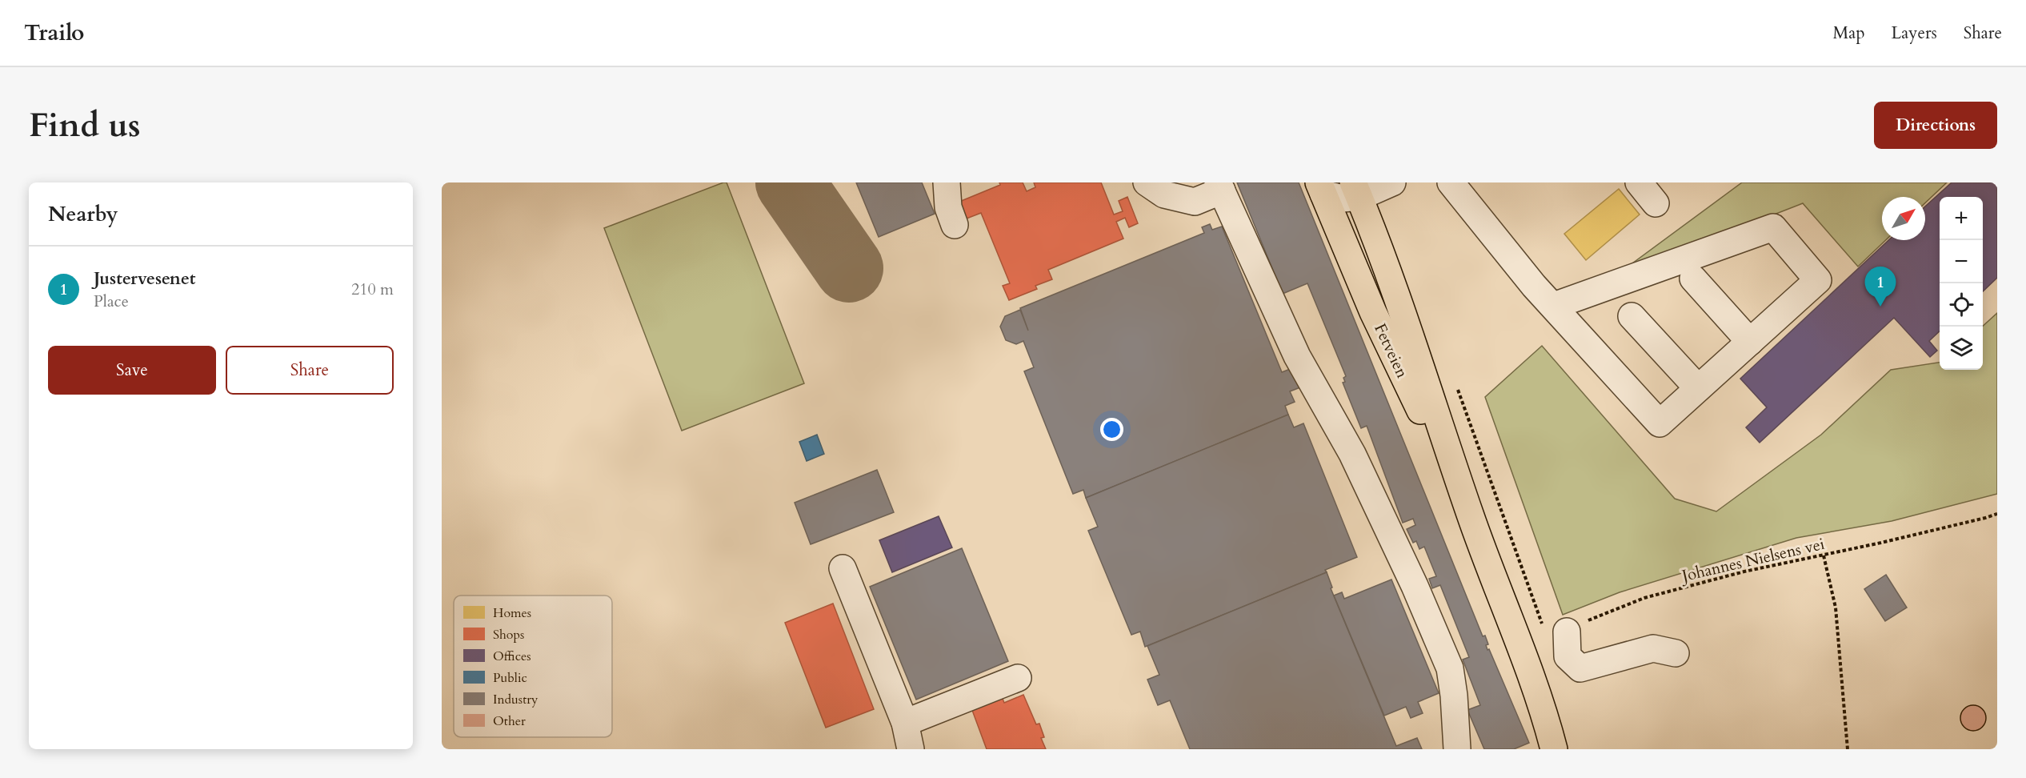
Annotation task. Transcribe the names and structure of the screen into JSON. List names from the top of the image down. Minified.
{"streets":{"highway":["Fetveien"],"path":["Johannes Nielsens vei"]},"legend":["Homes","Shops","Offices","Public","Industry","Other"],"north":"top right","page":{"header":"Trailo","nav":["Map","Layers","Share"],"buttons":["Directions",["Save","Share"]],"title":"Find us","heading":"Nearby","map_buttons":["+","−"],"list":[{"mark":"1","name":"Justervesenet","note":"Place","value":"210 m"}],"pins":"1"}}
